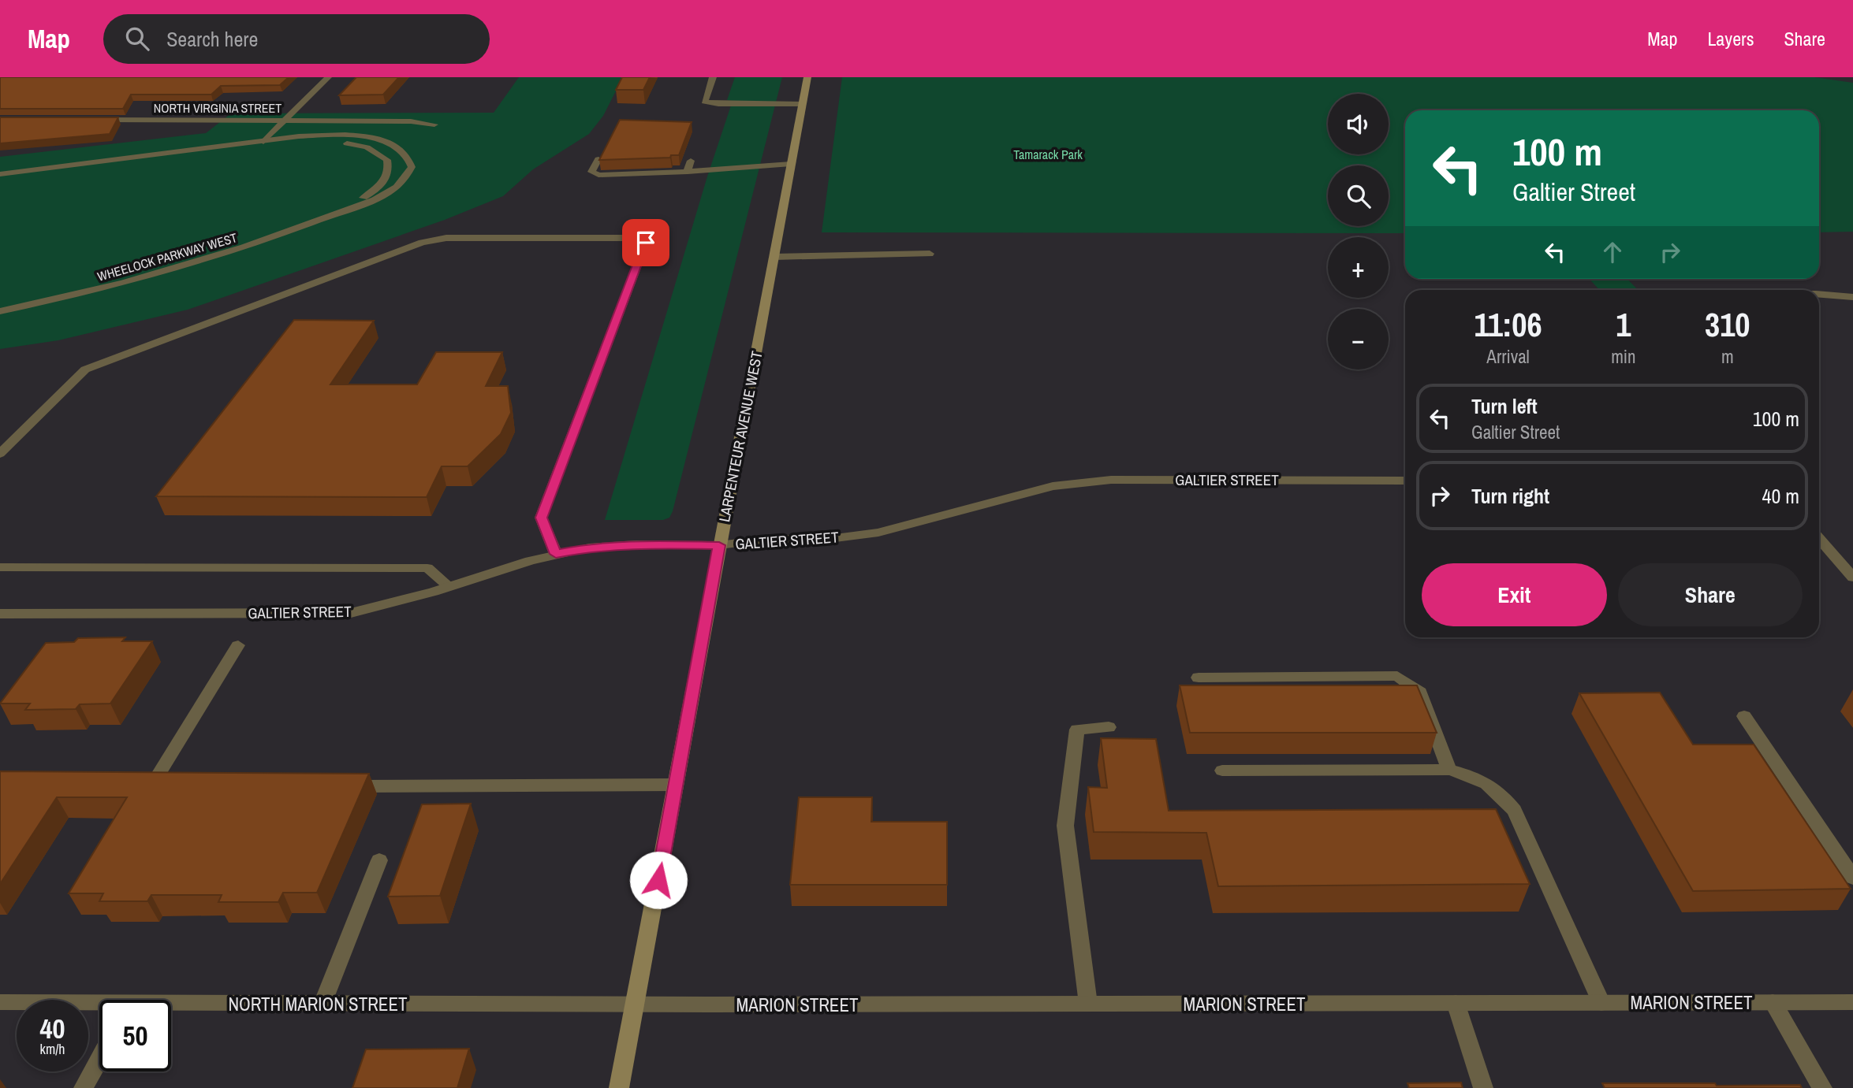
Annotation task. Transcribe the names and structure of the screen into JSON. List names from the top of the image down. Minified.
{"streets":{"main road":["LARPENTEUR AVENUE WEST"],"street":["NORTH VIRGINIA STREET","WHEELOCK PARKWAY WEST","GALTIER STREET","MARION STREET","NORTH MARION STREET"]},"crossings":[["LARPENTEUR AVENUE WEST","GALTIER STREET"],["LARPENTEUR AVENUE WEST","MARION STREET"],["LARPENTEUR AVENUE WEST","NORTH MARION STREET"],["MARION STREET","NORTH MARION STREET"]],"parks":["Tamarack Park"],"page":{"header":"Map","search":"Search here","nav":["Map","Layers","Share"],"map_buttons":["+","−"],"turn":["100 m","Galtier Street"],"eta":["11:06","Arrival","1","min","310","m"],"list":[{"name":"Turn left","note":"Galtier Street","value":"100 m"},{"name":"Turn right","value":"40 m"}],"buttons":["Exit","Share"],"speed":"40 km/h","limit":"50"}}
